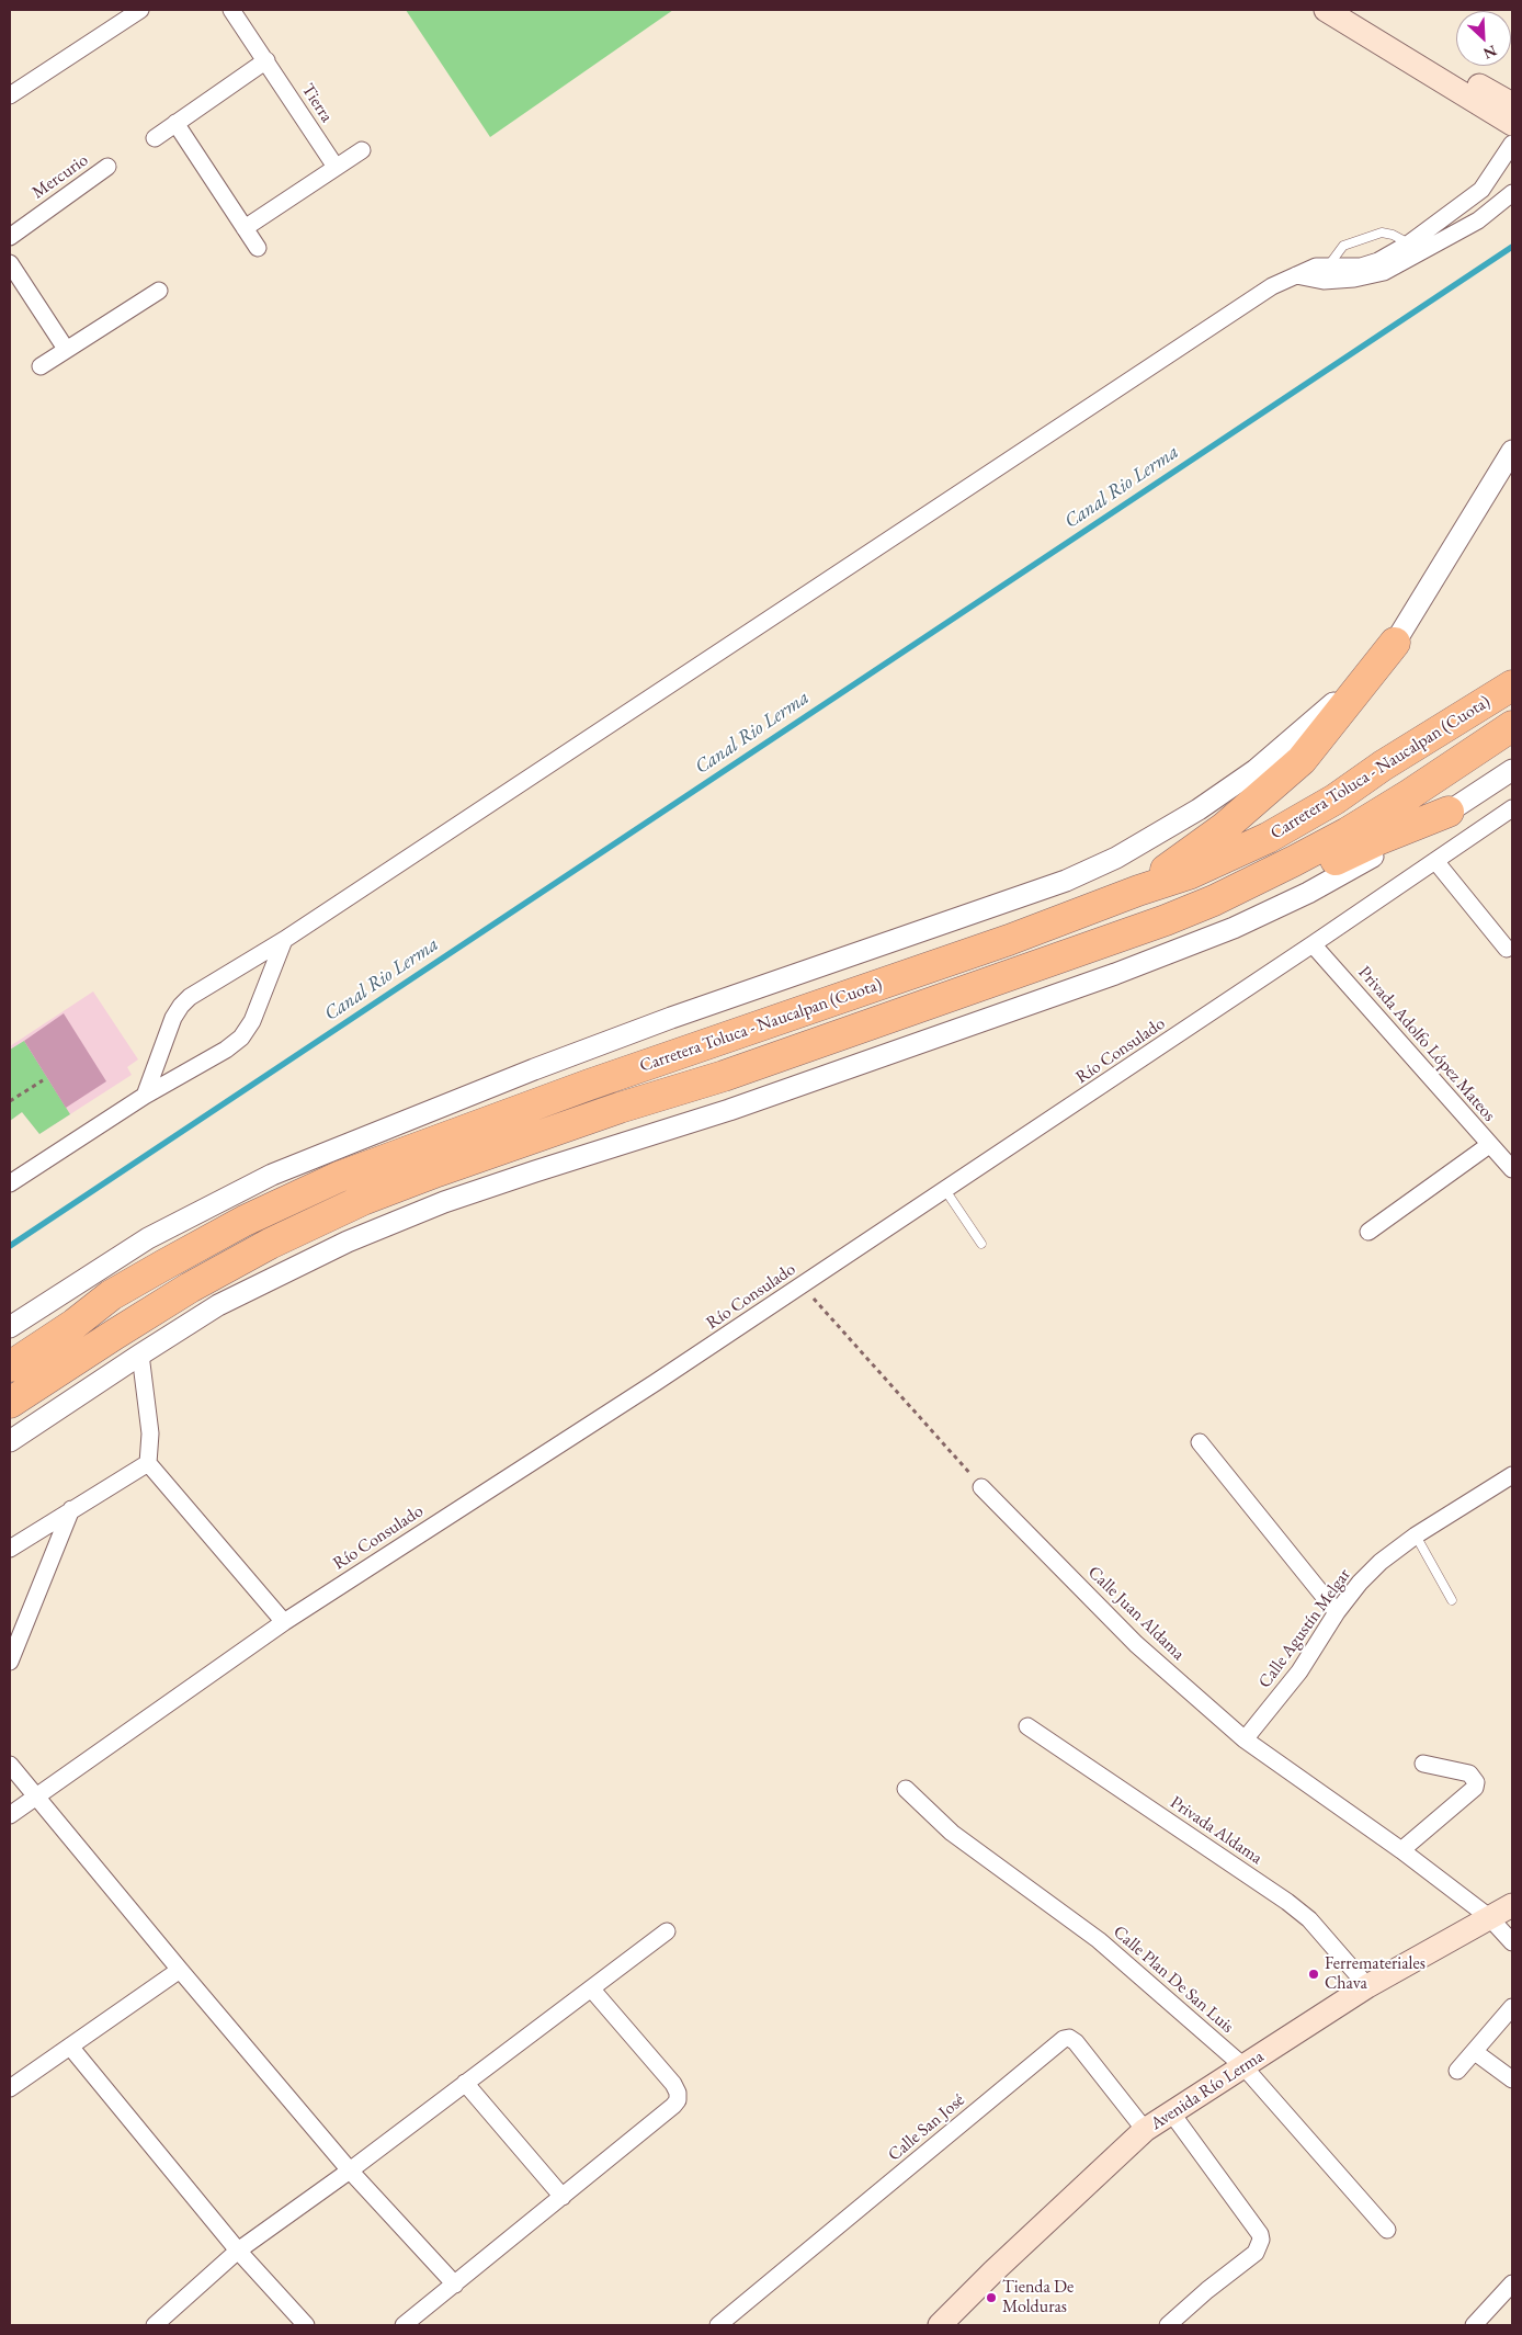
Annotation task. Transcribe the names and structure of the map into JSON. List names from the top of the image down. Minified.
{"streets":{"highway":["Carretera Toluca - Naucalpan (Cuota)"],"main road":["Avenida Río Lerma"],"street":["Tierra","Mercurio","Privada Adolfo López Mateos","Río Consulado","Calle Juan Aldama","Calle Agustín Melgar","Privada Aldama","Calle Plan De San Luis","Calle San José"]},"crossings":[["Privada Adolfo López Mateos","Río Consulado"],["Calle Juan Aldama","Calle Agustín Melgar"],["Calle Juan Aldama","Avenida Río Lerma"],["Privada Aldama","Avenida Río Lerma"],["Calle Plan De San Luis","Avenida Río Lerma"],["Avenida Río Lerma","Calle San José"]],"water":["Canal Rio Lerma"],"places":["Ferremateriales Chava","Tienda De Molduras"],"north":"bottom right"}
